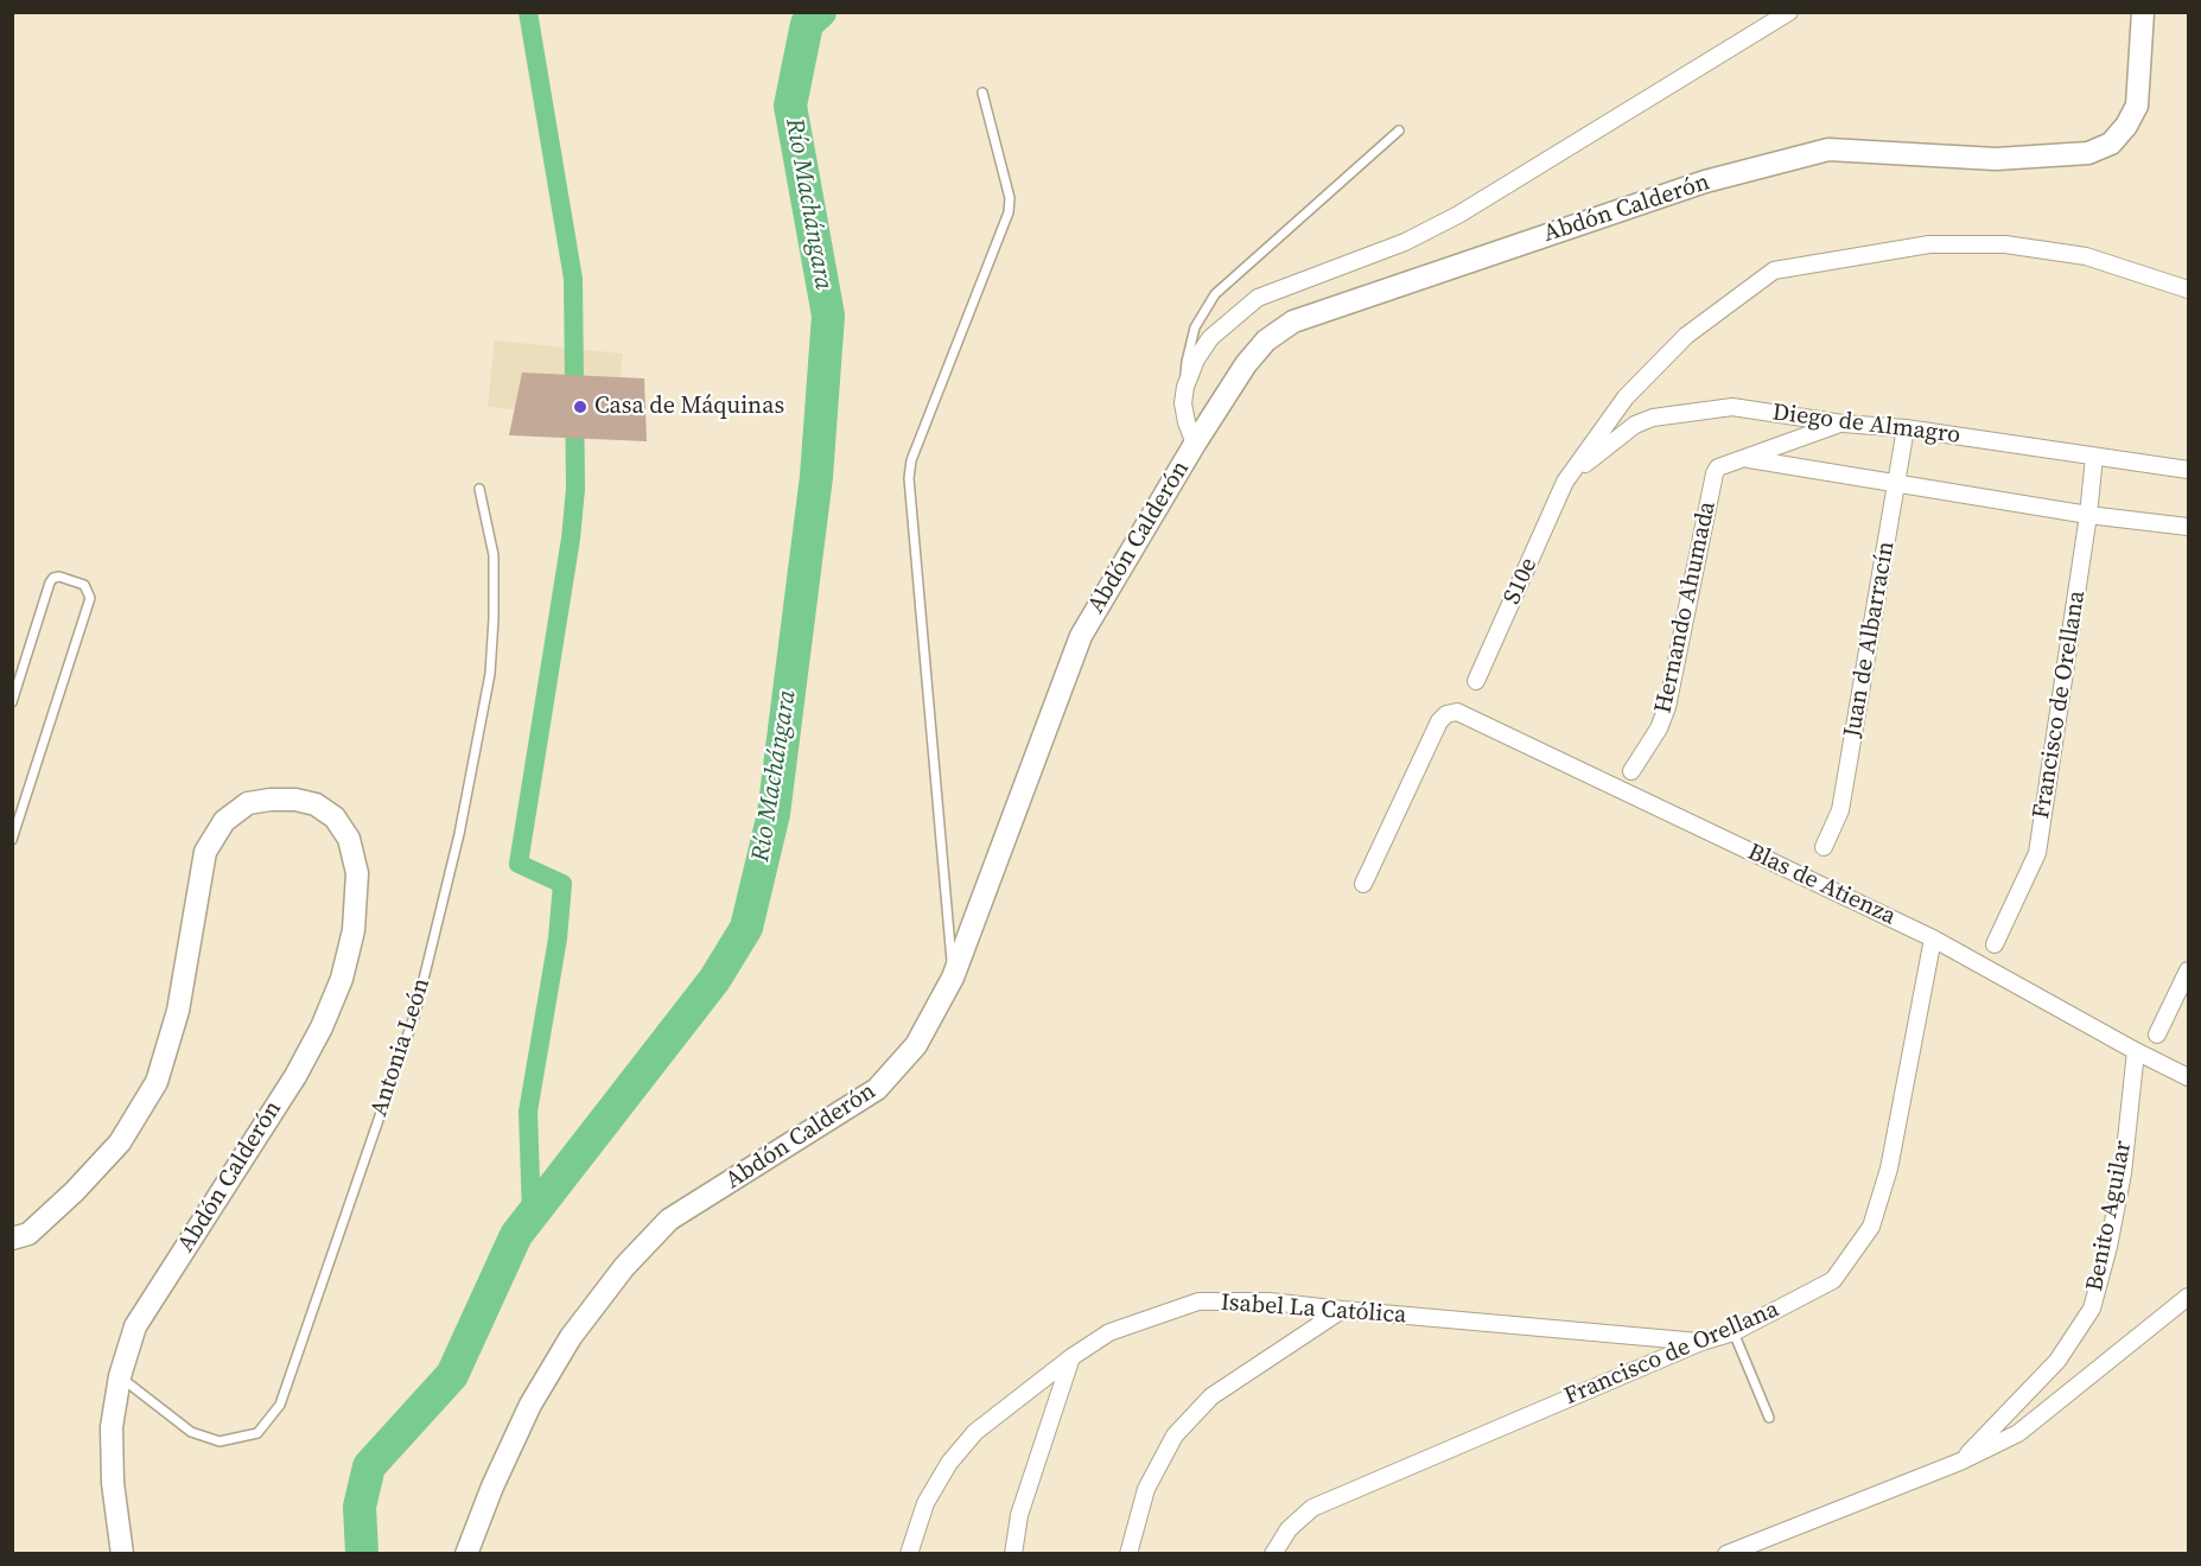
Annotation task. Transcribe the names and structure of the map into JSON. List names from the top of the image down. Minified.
{"streets":{"street":["Abdón Calderón","Diego de Almagro","S10e","Hernando Ahumada","Juan de Albarracín","Francisco de Orellana","Blas de Atienza","Benito Aguilar","Isabel La Católica"],"lane":["Antonia León"]},"crossings":[["Abdón Calderón","Antonia León"],["Diego de Almagro","S10e"],["Diego de Almagro","Juan de Albarracín"],["Diego de Almagro","Francisco de Orellana"],["Francisco de Orellana","Blas de Atienza"],["Francisco de Orellana","Isabel La Católica"],["Blas de Atienza","Benito Aguilar"]],"water":["Río Machángara"],"places":["Casa de Máquinas"]}
